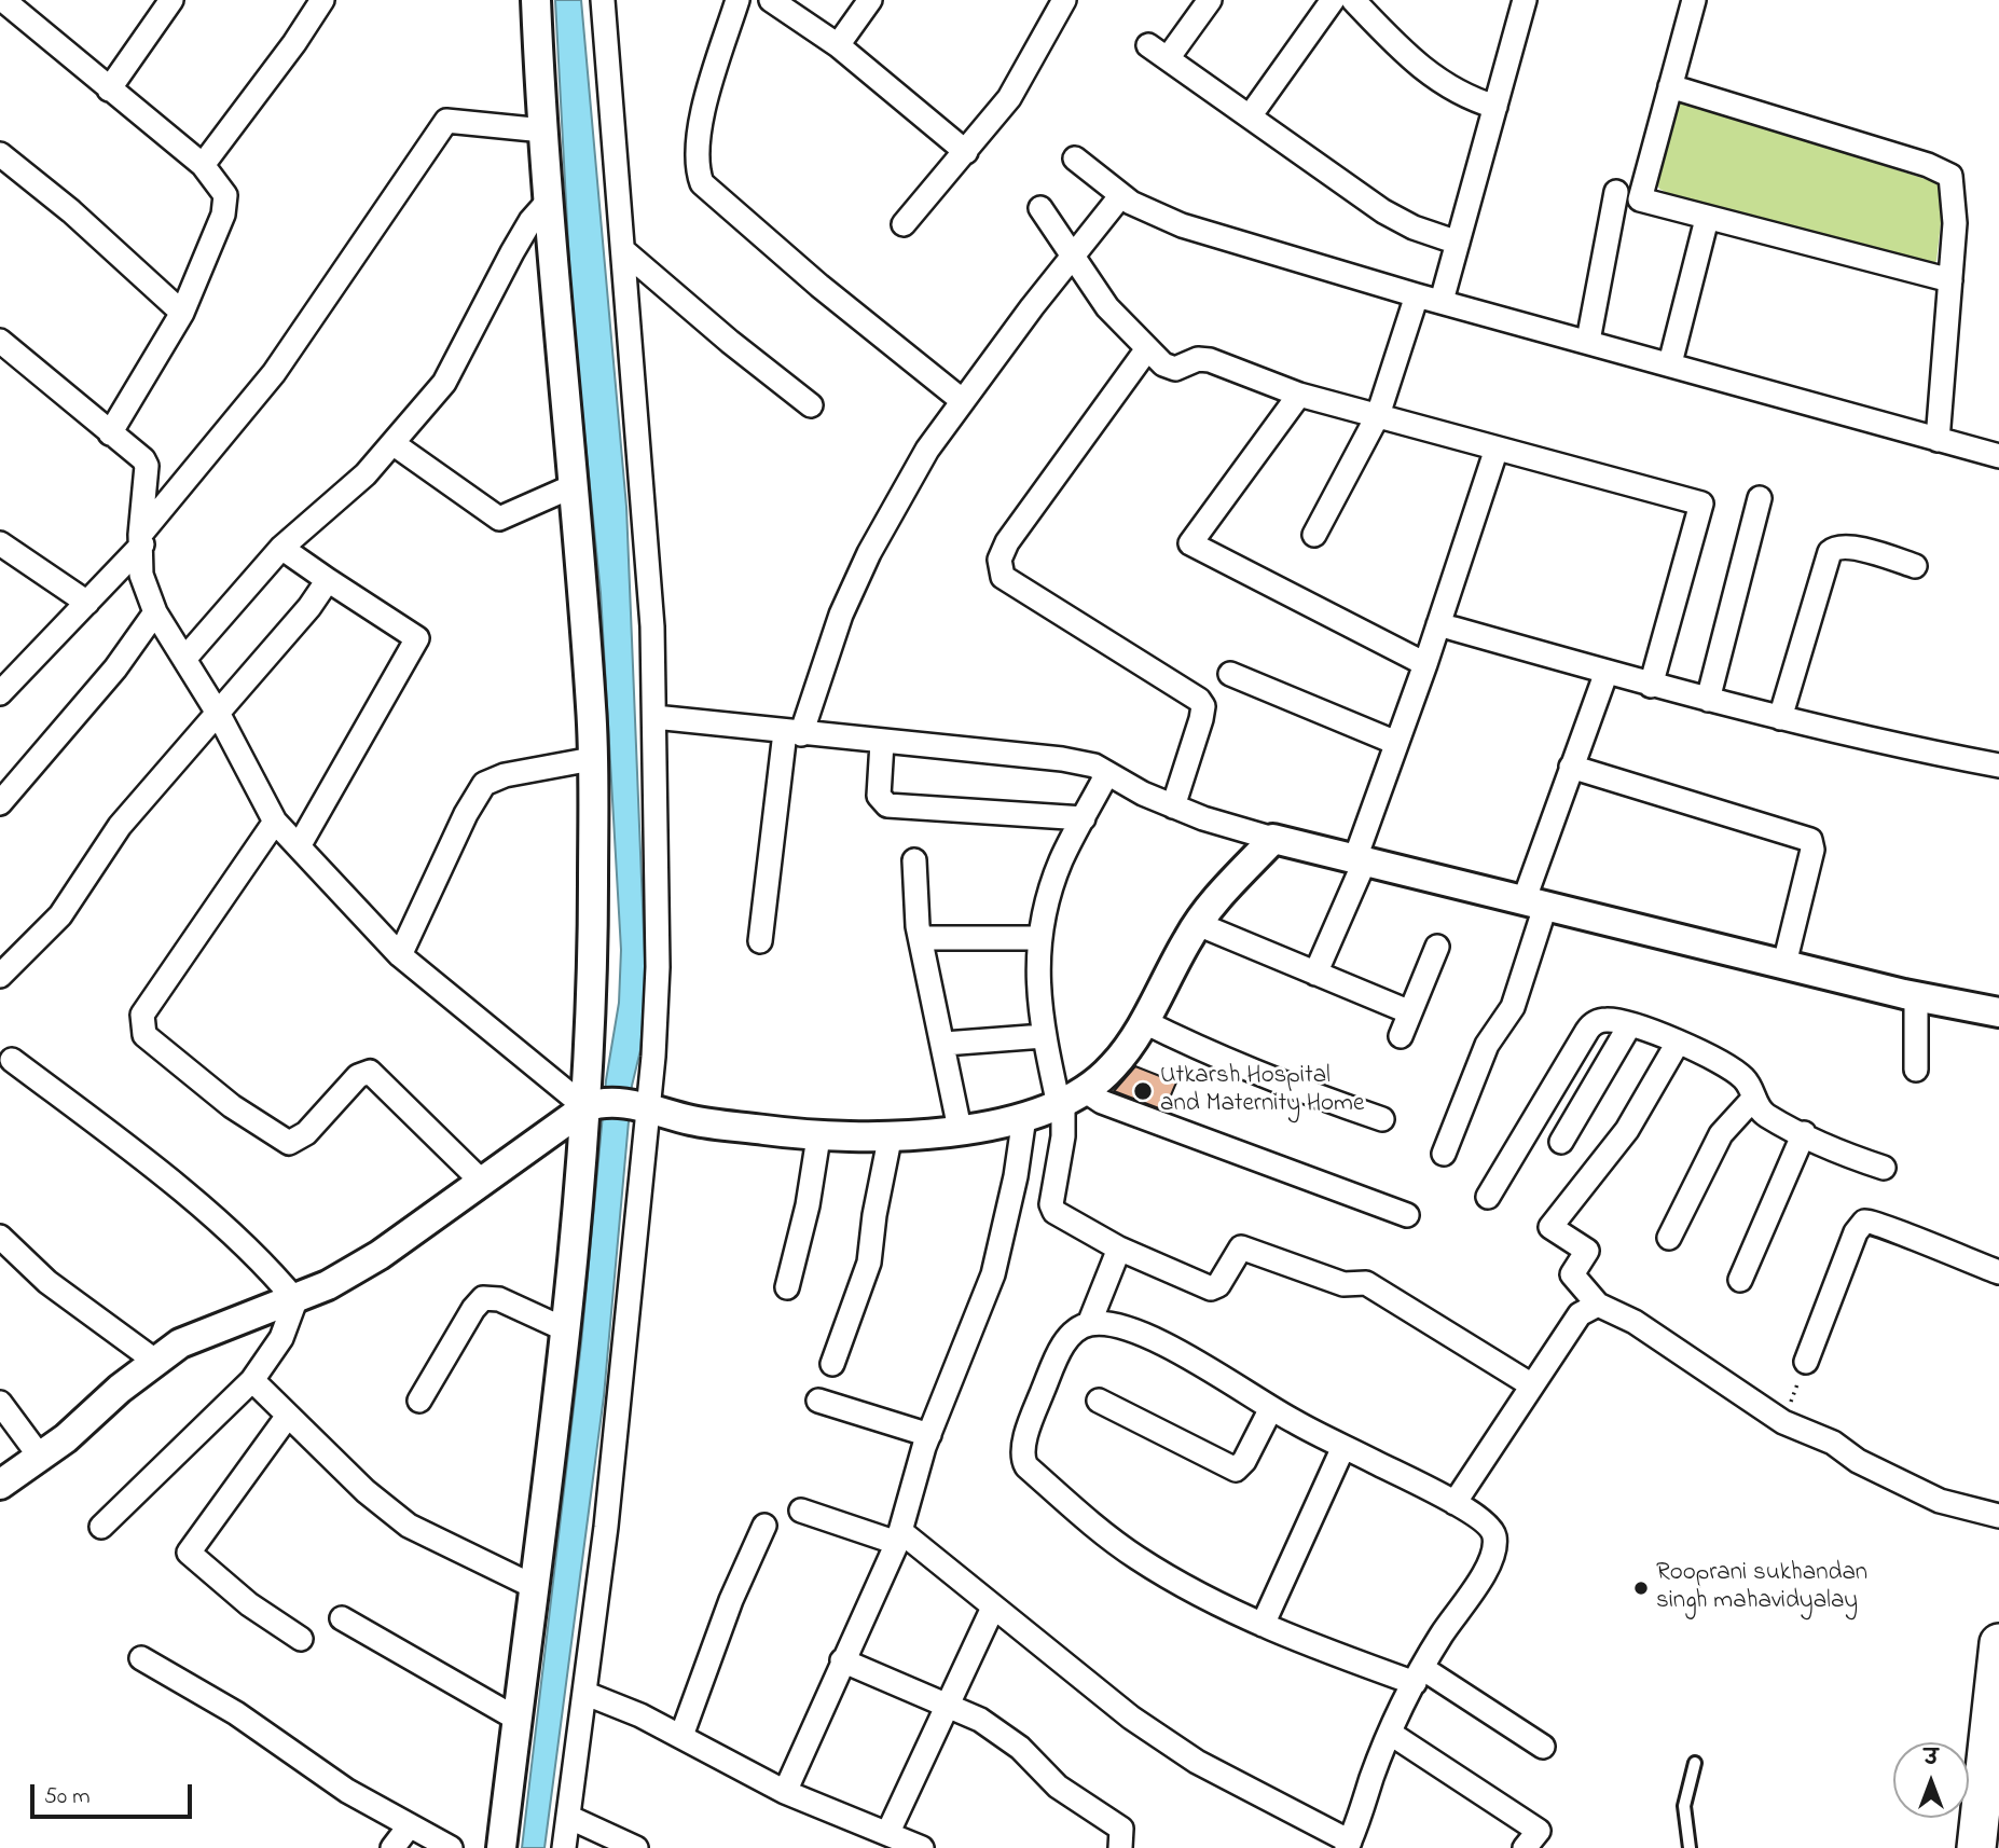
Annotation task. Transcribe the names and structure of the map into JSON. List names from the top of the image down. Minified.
{"places":["Utkarsh Hospital and Maternity Home","Rooprani sukhandan singh mahavidyalay"],"scale_bar":"50 m","north":"top"}
